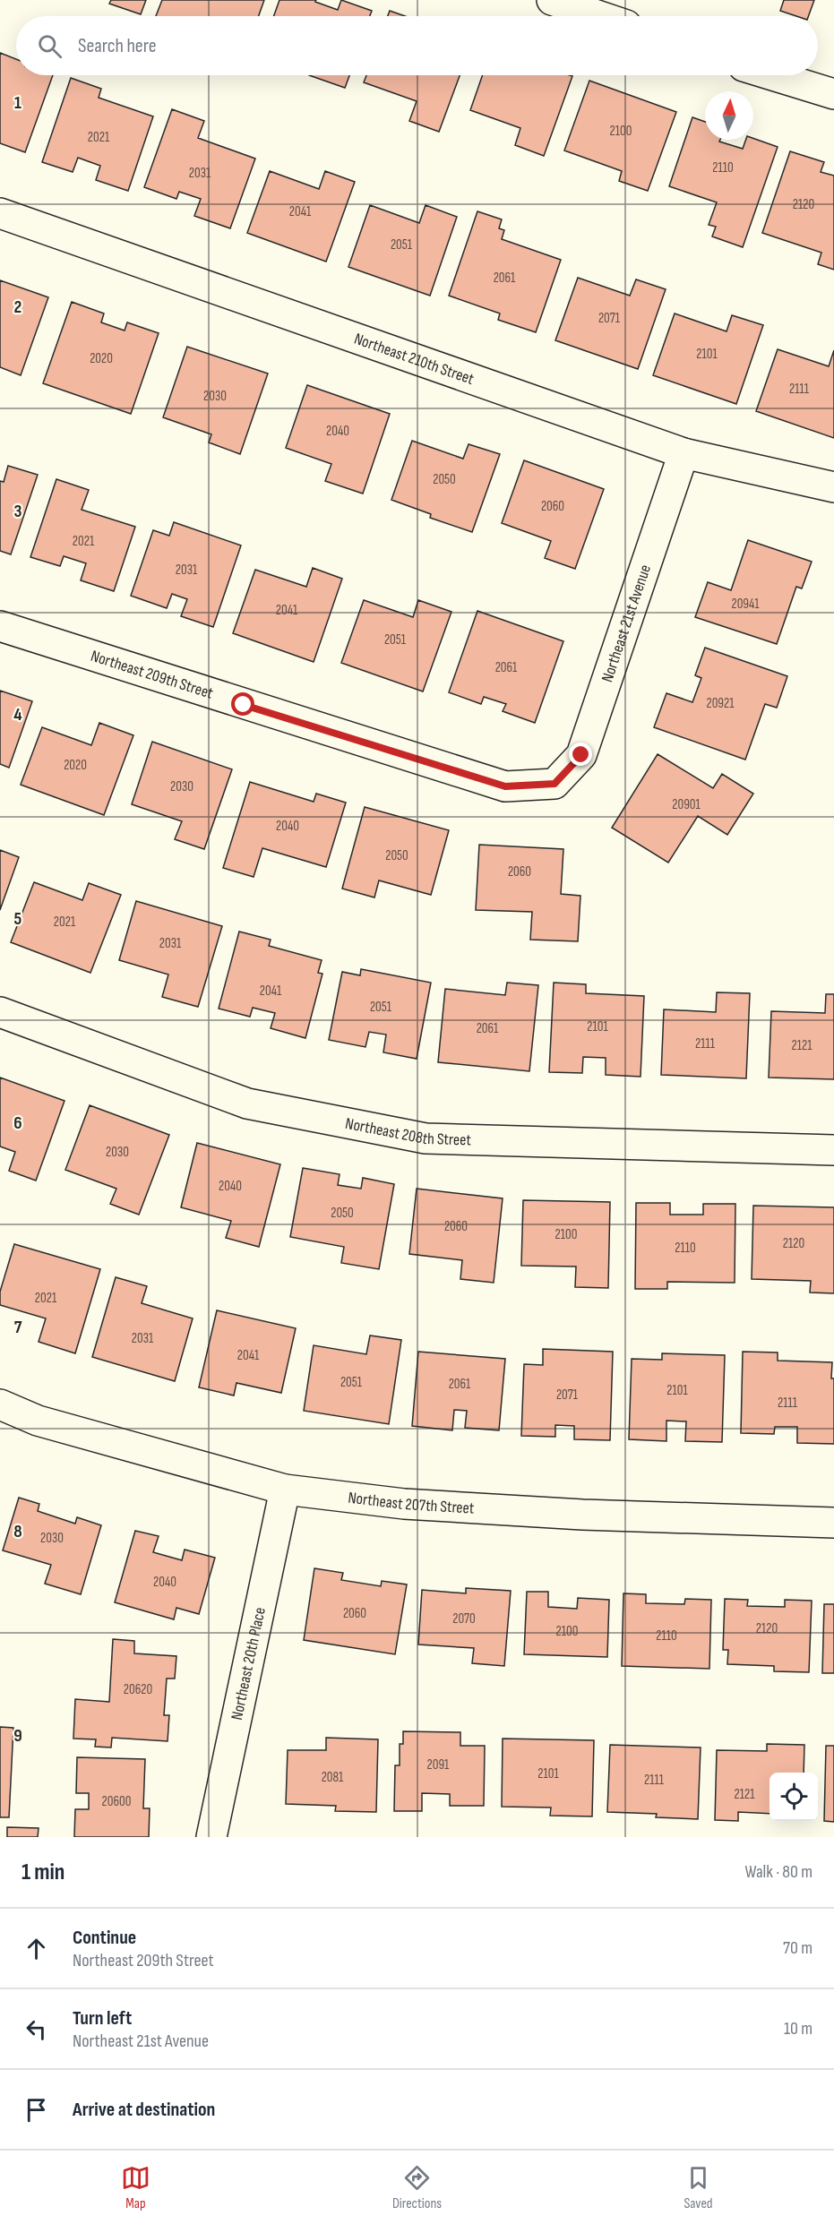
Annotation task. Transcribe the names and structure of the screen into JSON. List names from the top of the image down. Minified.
{"streets":{"street":["Northeast 210th Street","Northeast 21st Avenue","Northeast 209th Street","Northeast 208th Street","Northeast 207th Street","Northeast 20th Place"]},"crossings":[["Northeast 210th Street","Northeast 21st Avenue"],["Northeast 21st Avenue","Northeast 209th Street"],["Northeast 207th Street","Northeast 20th Place"]],"house_numbers":["2100","2021","2110","2031","2120","2041","2051","2061","2071","2101","2020","2111","2030","2040","2050","2060","2021","2031","20941","2041","2051","2061","20921","2020","2030","20901","2040","2050","2060","2021","2031","2041","2051","2101","2061","2111","2121","2030","2040","2050","2060","2100","2120","2110","2021","2031","2041","2051","2061","2101","2071","2111","2030","2040","2060","2070","2120","2100","2110","20620","2091","2101","2081","2111","2121","20600"],"north":"top","page":{"search":"Search here","heading":["1 min","Walk · 80 m"],"list":[["Continue","Northeast 209th Street","70 m"],["Turn left","Northeast 21st Avenue","10 m"],"Arrive at destination"],"nav":["Map","Directions","Saved"]},"grid":{"rows":["1","2","3","4","5","6","7","8","9"]}}
